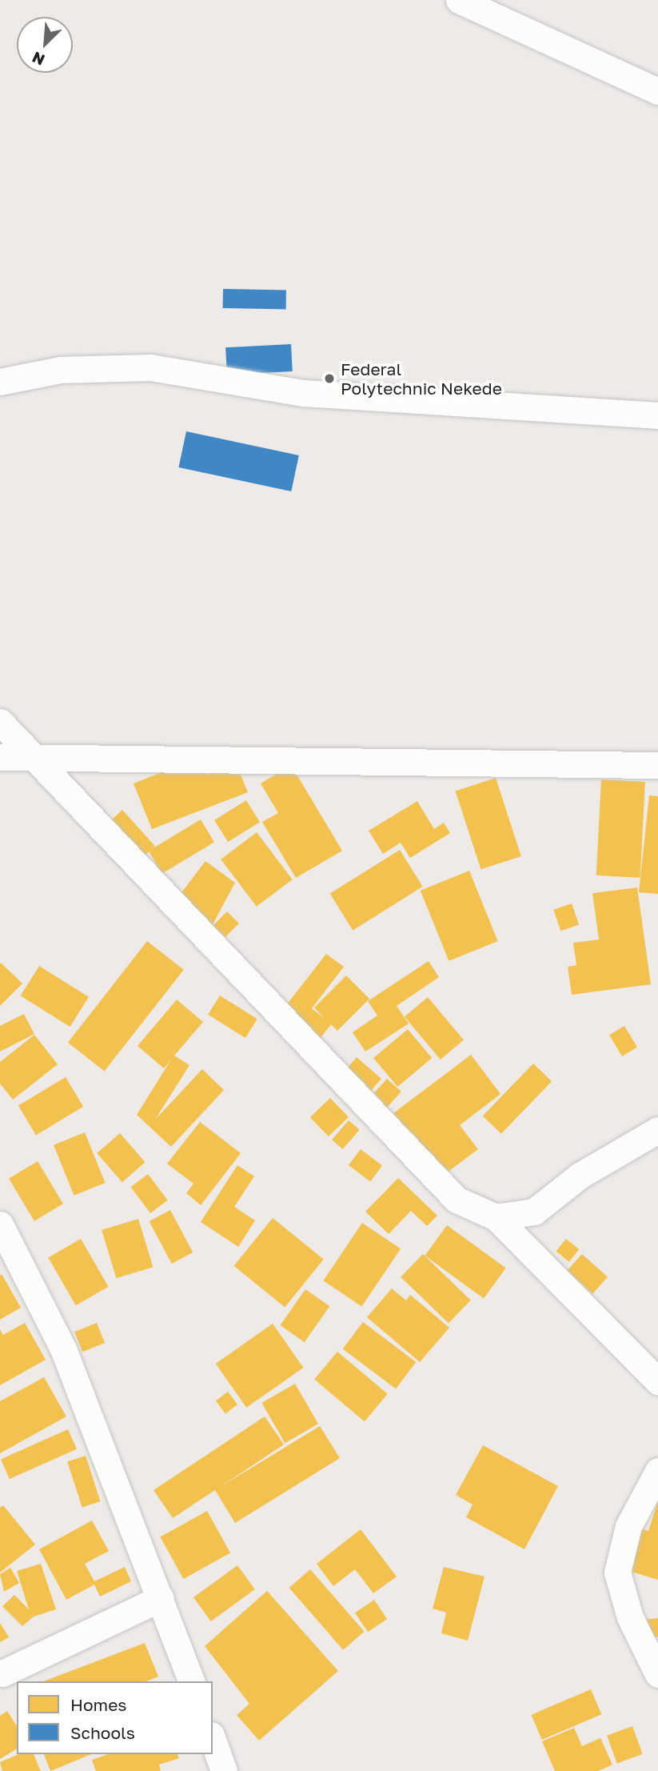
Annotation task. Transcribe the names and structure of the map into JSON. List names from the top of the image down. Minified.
{"places":["Federal Polytechnic Nekede"],"legend":["Homes","Schools"],"north":"bottom left"}
